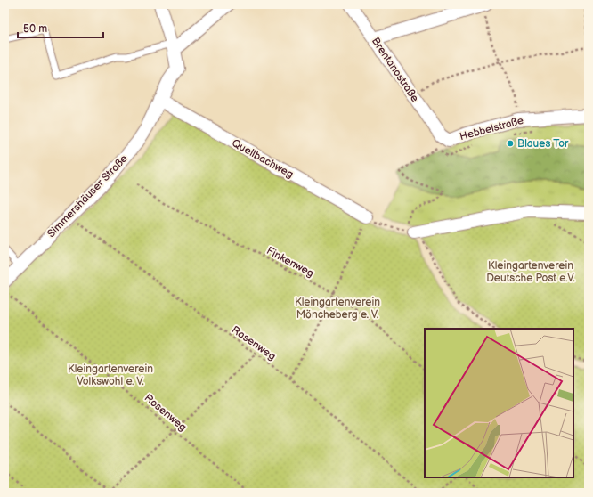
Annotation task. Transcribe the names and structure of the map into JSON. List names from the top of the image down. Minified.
{"streets":{"street":["Brentanostraße","Hebbelstraße","Quellbachweg","Simmershäuser Straße"],"path":["Finkenweg","Rasenweg","Rosenweg"]},"crossings":[["Brentanostraße","Hebbelstraße"],["Quellbachweg","Simmershäuser Straße"],["Simmershäuser Straße","Rasenweg"]],"parks":["Kleingartenverein Deutsche Post e.V.","Kleingartenverein Möncheberg e. V.","Kleingartenverein Volkswohl e. V."],"places":["Blaues Tor"],"scale_bar":"50 m"}
